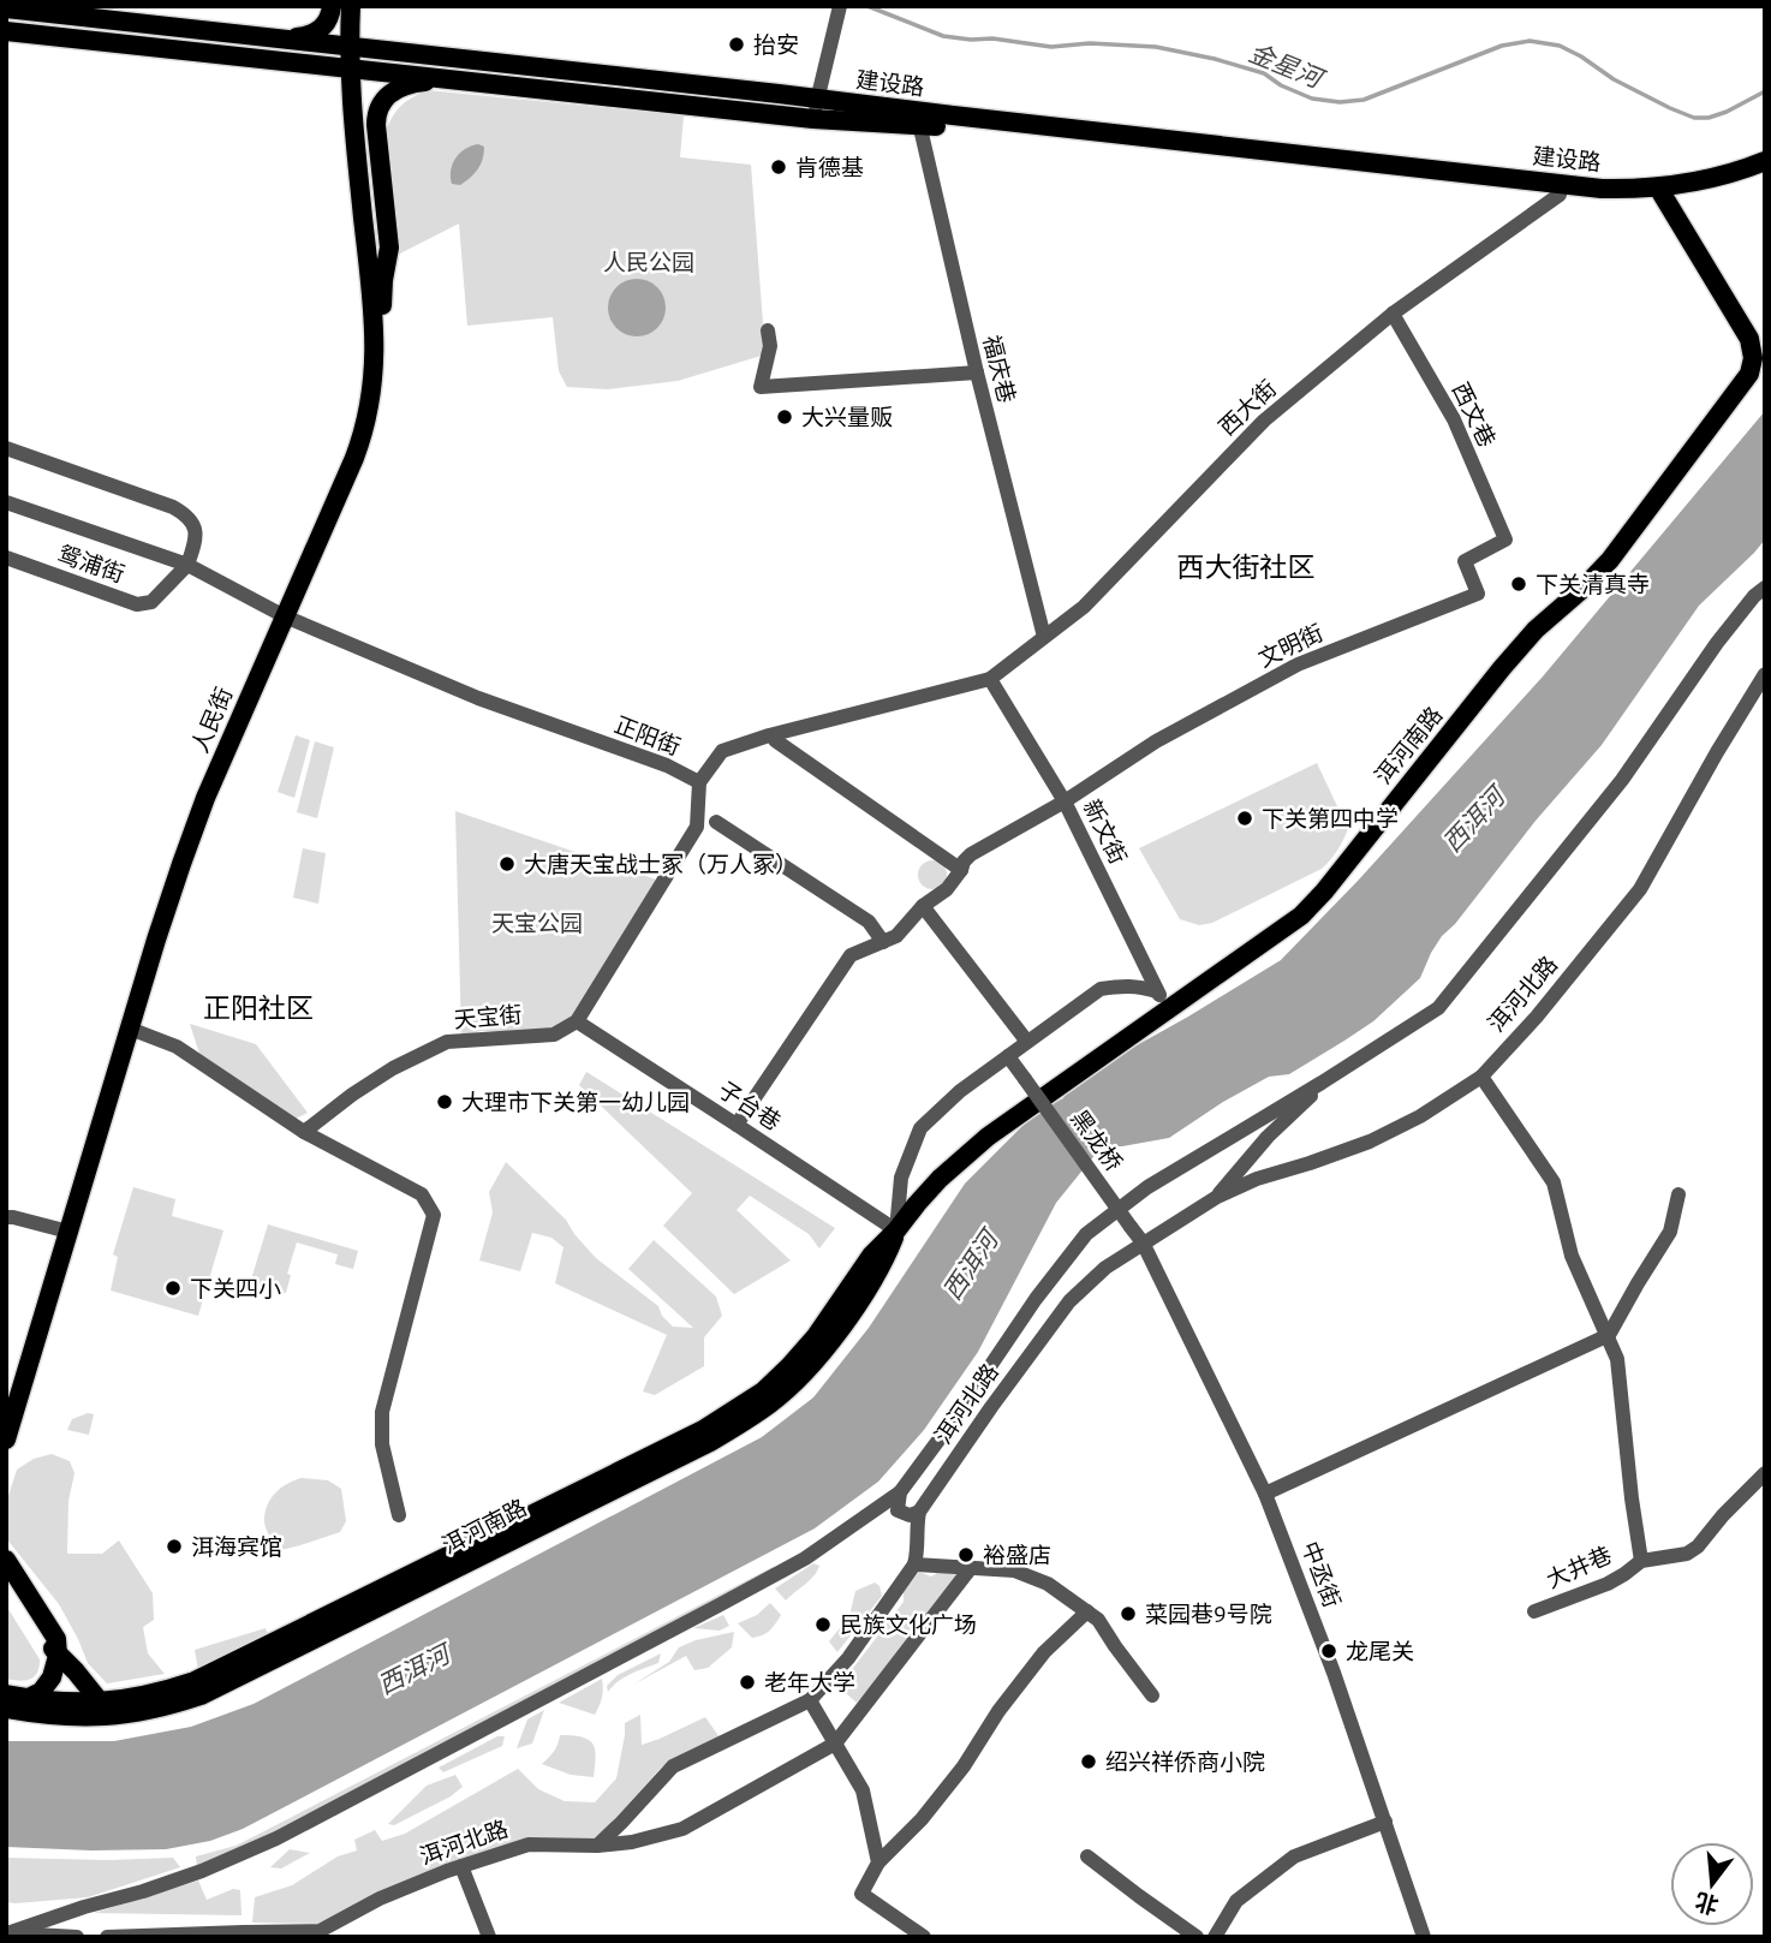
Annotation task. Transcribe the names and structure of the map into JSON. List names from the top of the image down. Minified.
{"streets":{"main road":["建设路","人民街","洱河南路"],"street":["福庆巷","西大街","西文巷","鸳浦街","文明街","正阳街","新文街","洱河北路","天宝街","子台巷","黑龙桥","大井巷","中丞街"]},"crossings":[["建设路","福庆巷"],["建设路","西大街"],["建设路","人民街"],["福庆巷","西大街"],["西大街","西文巷"],["西大街","正阳街"],["西大街","新文街"],["西文巷","文明街"],["文明街","新文街"],["人民街","正阳街"],["正阳街","新文街"],["洱河南路","新文街"],["洱河南路","子台巷"],["洱河北路","黑龙桥"],["洱河北路","中丞街"],["天宝街","子台巷"],["黑龙桥","中丞街"]],"districts":["西大街社区","正阳社区"],"water":["金星河","西洱河"],"parks":["人民公园","天宝公园"],"places":["抬安","肯德基","大兴量贩","下关清真寺","下关第四中学","大唐天宝战士冢（万人冢）","大理市下关第一幼儿园","下关四小","洱海宾馆","裕盛店","菜园巷9号院","民族文化广场","龙尾关","老年大学","绍兴祥侨商小院"],"north":"bottom"}
